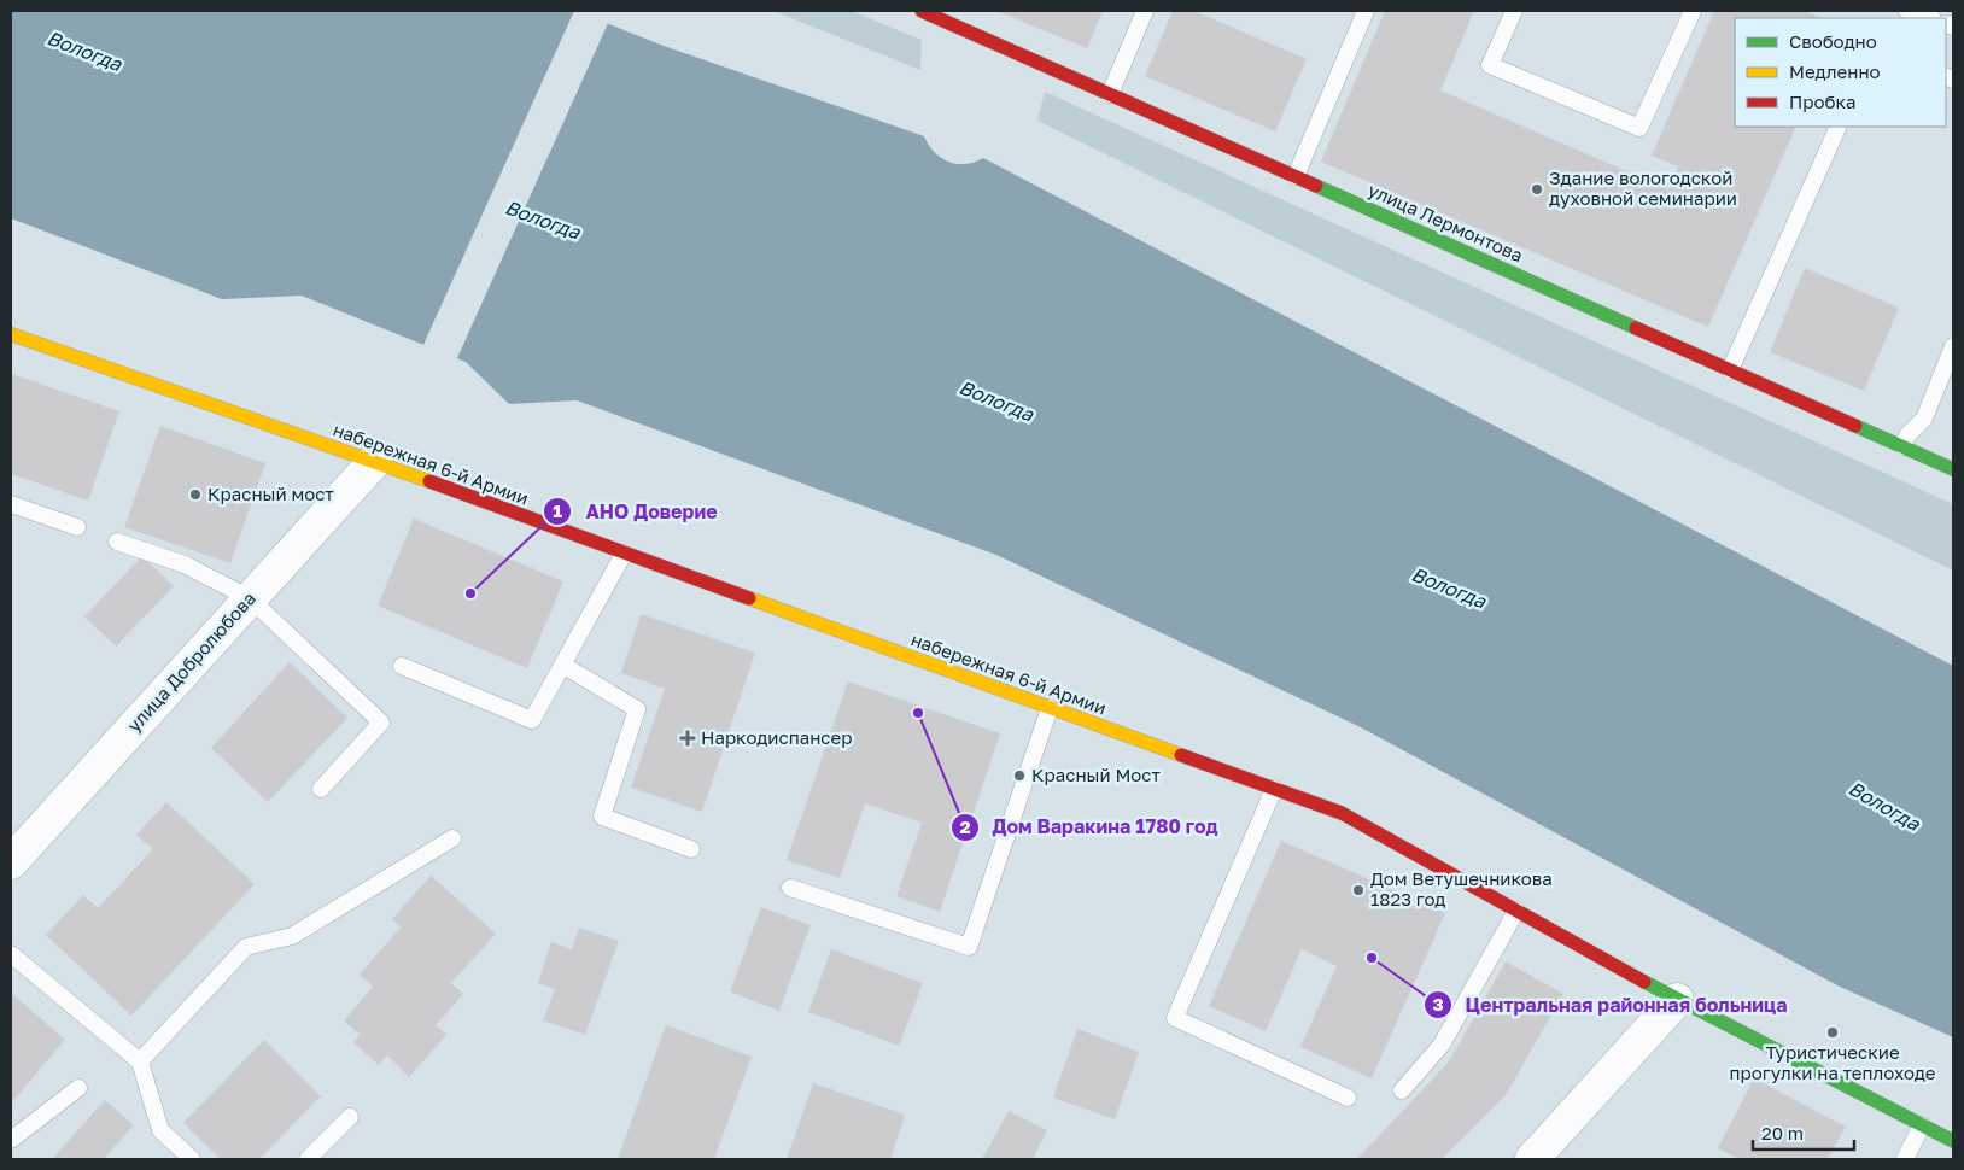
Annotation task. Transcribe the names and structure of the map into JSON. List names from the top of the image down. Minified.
{"streets":{"street":["улица Лермонтова","набережная 6-й Армии","улица Добролюбова"]},"crossings":[["набережная 6-й Армии","улица Добролюбова"]],"water":["Вологда"],"places":{"other":["Здание вологодской духовной семинарии","Красный мост","АНО Доверие","Дом Варакина 1780 год","Красный Мост","Дом Ветушечникова 1823 год","Центральная районная больница","Туристические прогулки на теплоходе"],"health":["Наркодиспансер"]},"legend":["Свободно","Медленно","Пробка"],"scale_bar":"20 m"}
